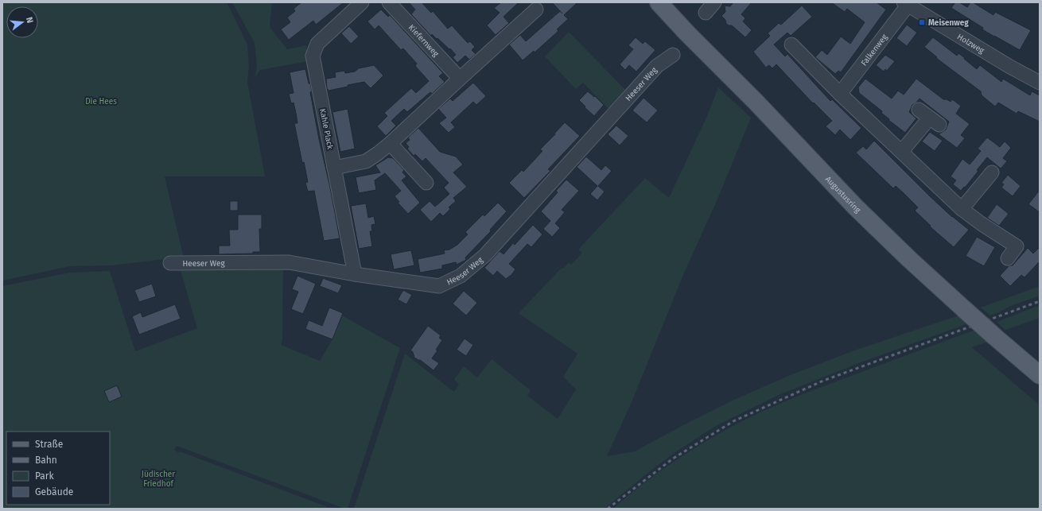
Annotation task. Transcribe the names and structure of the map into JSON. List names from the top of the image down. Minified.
{"streets":{"main road":["Augustusring"],"street":["Kiefernweg","Holzweg","Falkenweg","Heeser Weg","Kahle Plack"]},"crossings":[["Holzweg","Falkenweg"],["Heeser Weg","Kahle Plack"]],"parks":["Die Hees","Jüdischer Friedhof"],"places":{"transit":["Meisenweg"]},"legend":["Straße","Bahn","Park","Gebäude"],"north":"right"}
